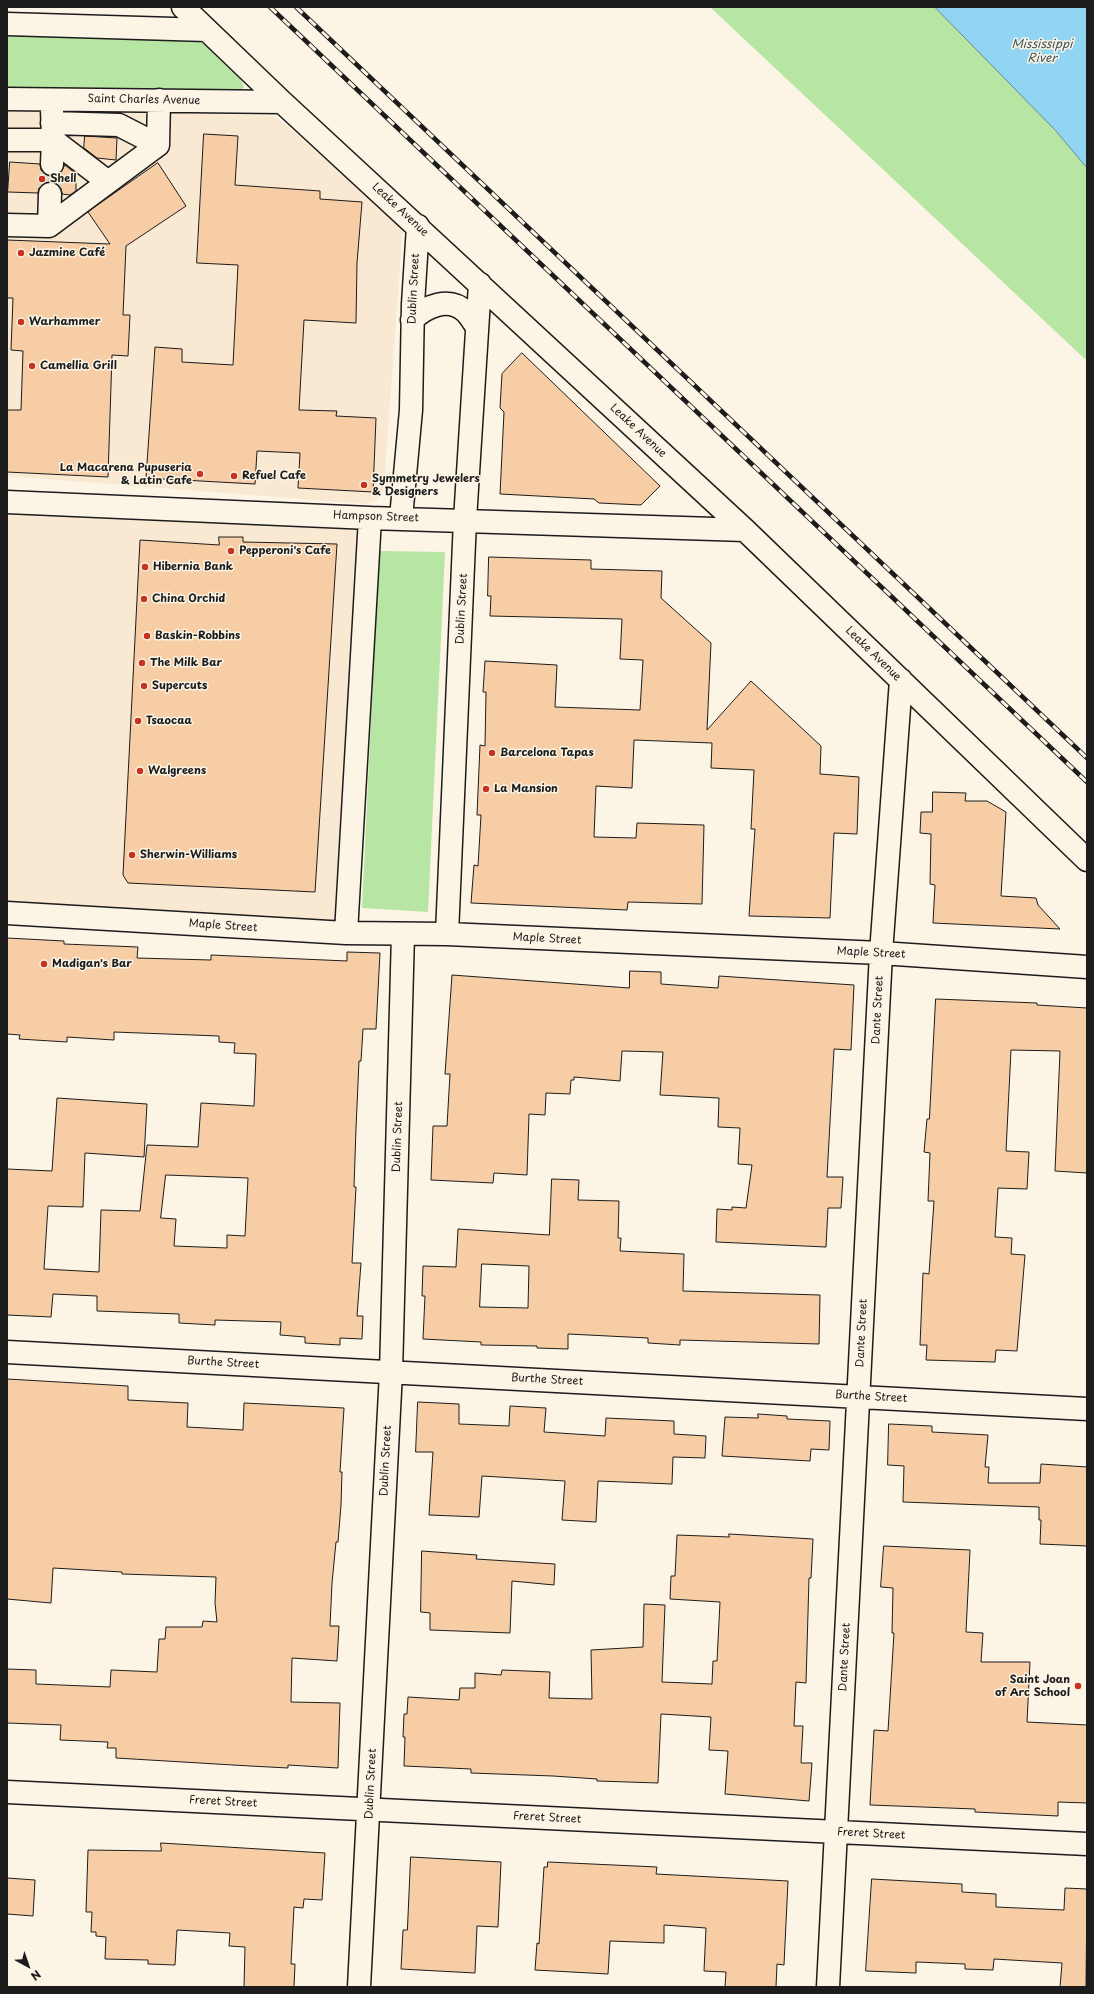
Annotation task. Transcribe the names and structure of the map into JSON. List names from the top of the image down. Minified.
{"streets":{"street":["Saint Charles Avenue","Leake Avenue","Dublin Street","Hampson Street","Maple Street","Dante Street","Burthe Street","Freret Street"]},"crossings":[["Saint Charles Avenue","Leake Avenue"],["Leake Avenue","Dublin Street"],["Leake Avenue","Hampson Street"],["Leake Avenue","Dante Street"],["Dublin Street","Hampson Street"],["Dublin Street","Maple Street"],["Dublin Street","Burthe Street"],["Dublin Street","Freret Street"],["Maple Street","Dante Street"],["Dante Street","Burthe Street"],["Dante Street","Freret Street"]],"water":["Mississippi River"],"places":["Shell","Jazmine Café","Warhammer","Camellia Grill","La Macarena Pupuseria & Latin Cafe","Refuel Cafe","Symmetry Jewelers & Designers","Pepperoni's Cafe","Hibernia Bank","China Orchid","Baskin-Robbins","The Milk Bar","Supercuts","Tsaocaa","Barcelona Tapas","Walgreens","La Mansion","Sherwin-Williams","Madigan's Bar","Saint Joan of Arc School"],"north":"bottom right"}
